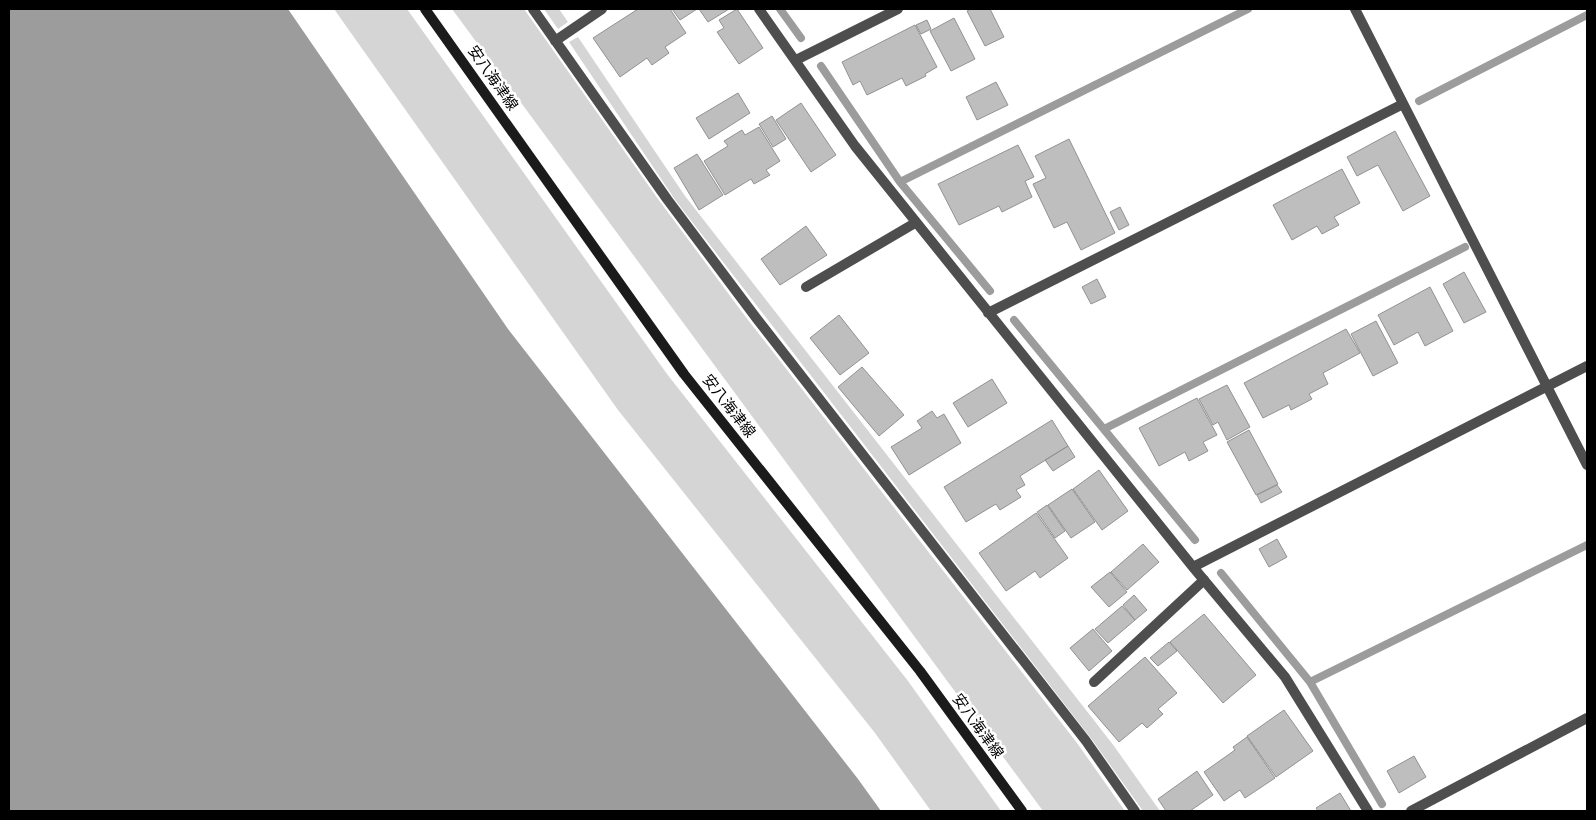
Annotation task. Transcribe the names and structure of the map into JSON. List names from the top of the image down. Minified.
{"streets":{"main road":["安八海津線"]}}
